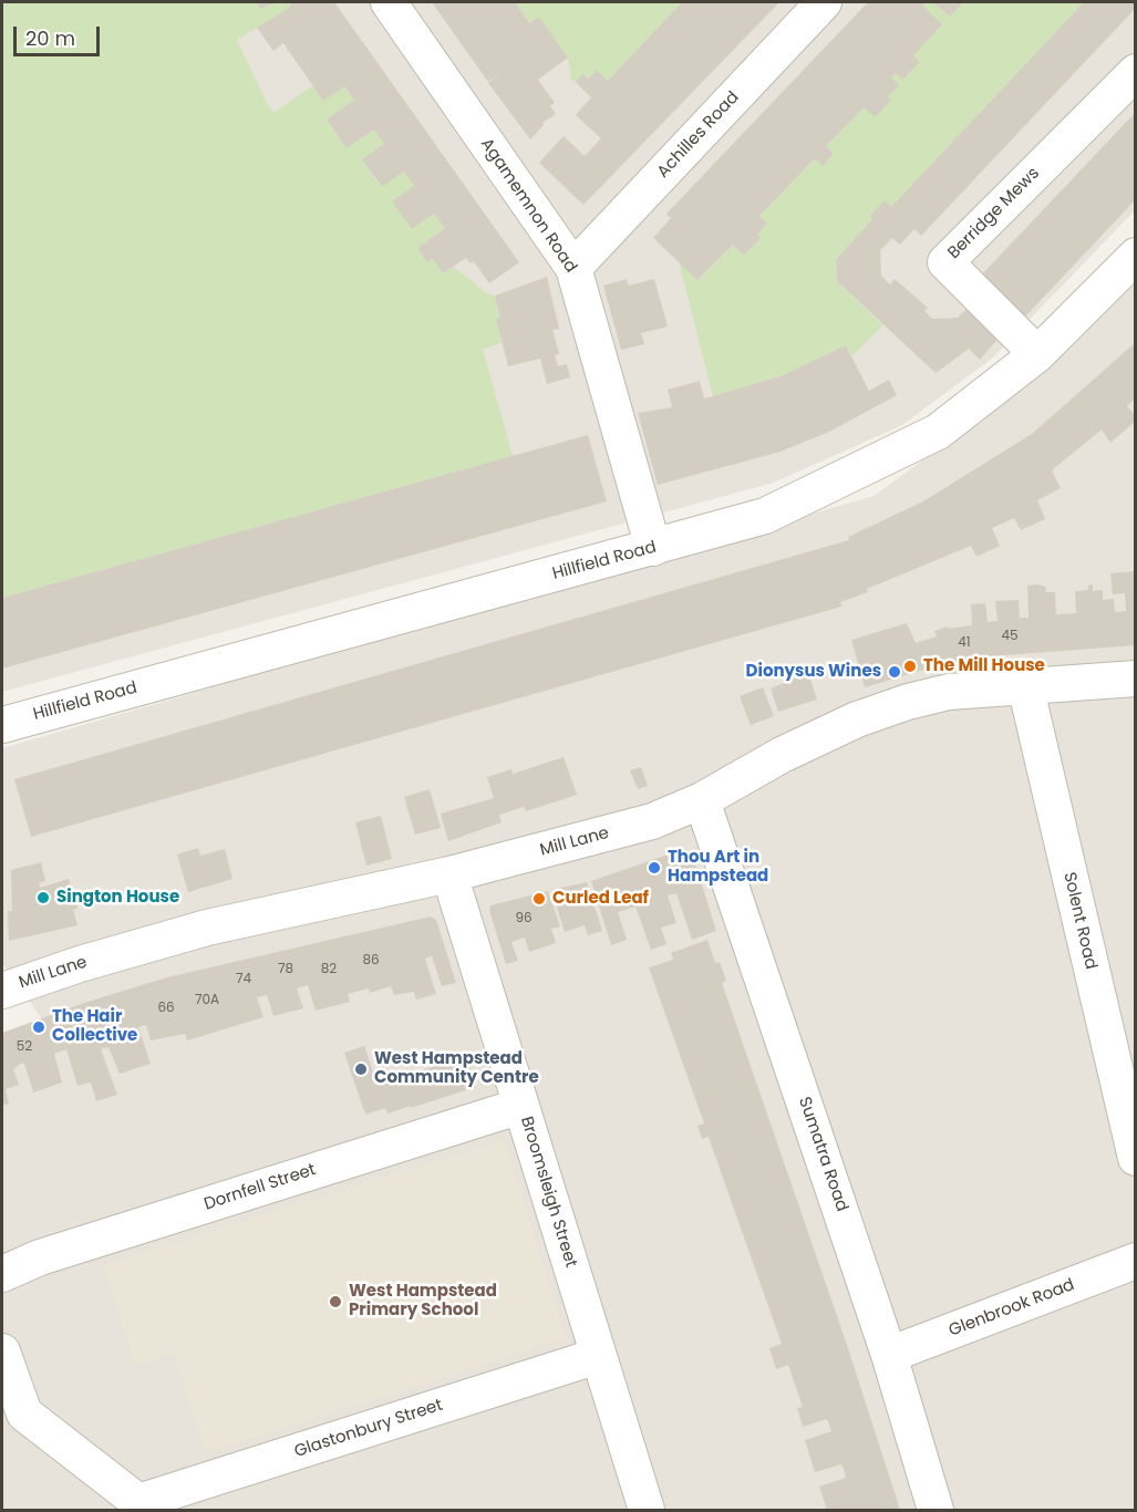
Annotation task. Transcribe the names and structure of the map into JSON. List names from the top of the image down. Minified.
{"streets":{"street":["Achilles Road","Agamemnon Road","Berridge Mews","Hillfield Road","Mill Lane","Solent Road","Sumatra Road","Dornfell Street","Broomsleigh Street","Glenbrook Road","Glastonbury Street"]},"crossings":[["Achilles Road","Agamemnon Road"],["Agamemnon Road","Hillfield Road"],["Berridge Mews","Hillfield Road"],["Mill Lane","Solent Road"],["Mill Lane","Sumatra Road"],["Mill Lane","Broomsleigh Street"],["Sumatra Road","Glenbrook Road"],["Dornfell Street","Broomsleigh Street"],["Broomsleigh Street","Glastonbury Street"]],"places":["The Mill House","Dionysus Wines","Thou Art in Hampstead","Sington House","Curled Leaf","The Hair Collective","West Hampstead Community Centre","West Hampstead Primary School"],"house_numbers":["45","41","96","86","78","82","74","70A","66","52"],"scale_bar":"20 m"}
